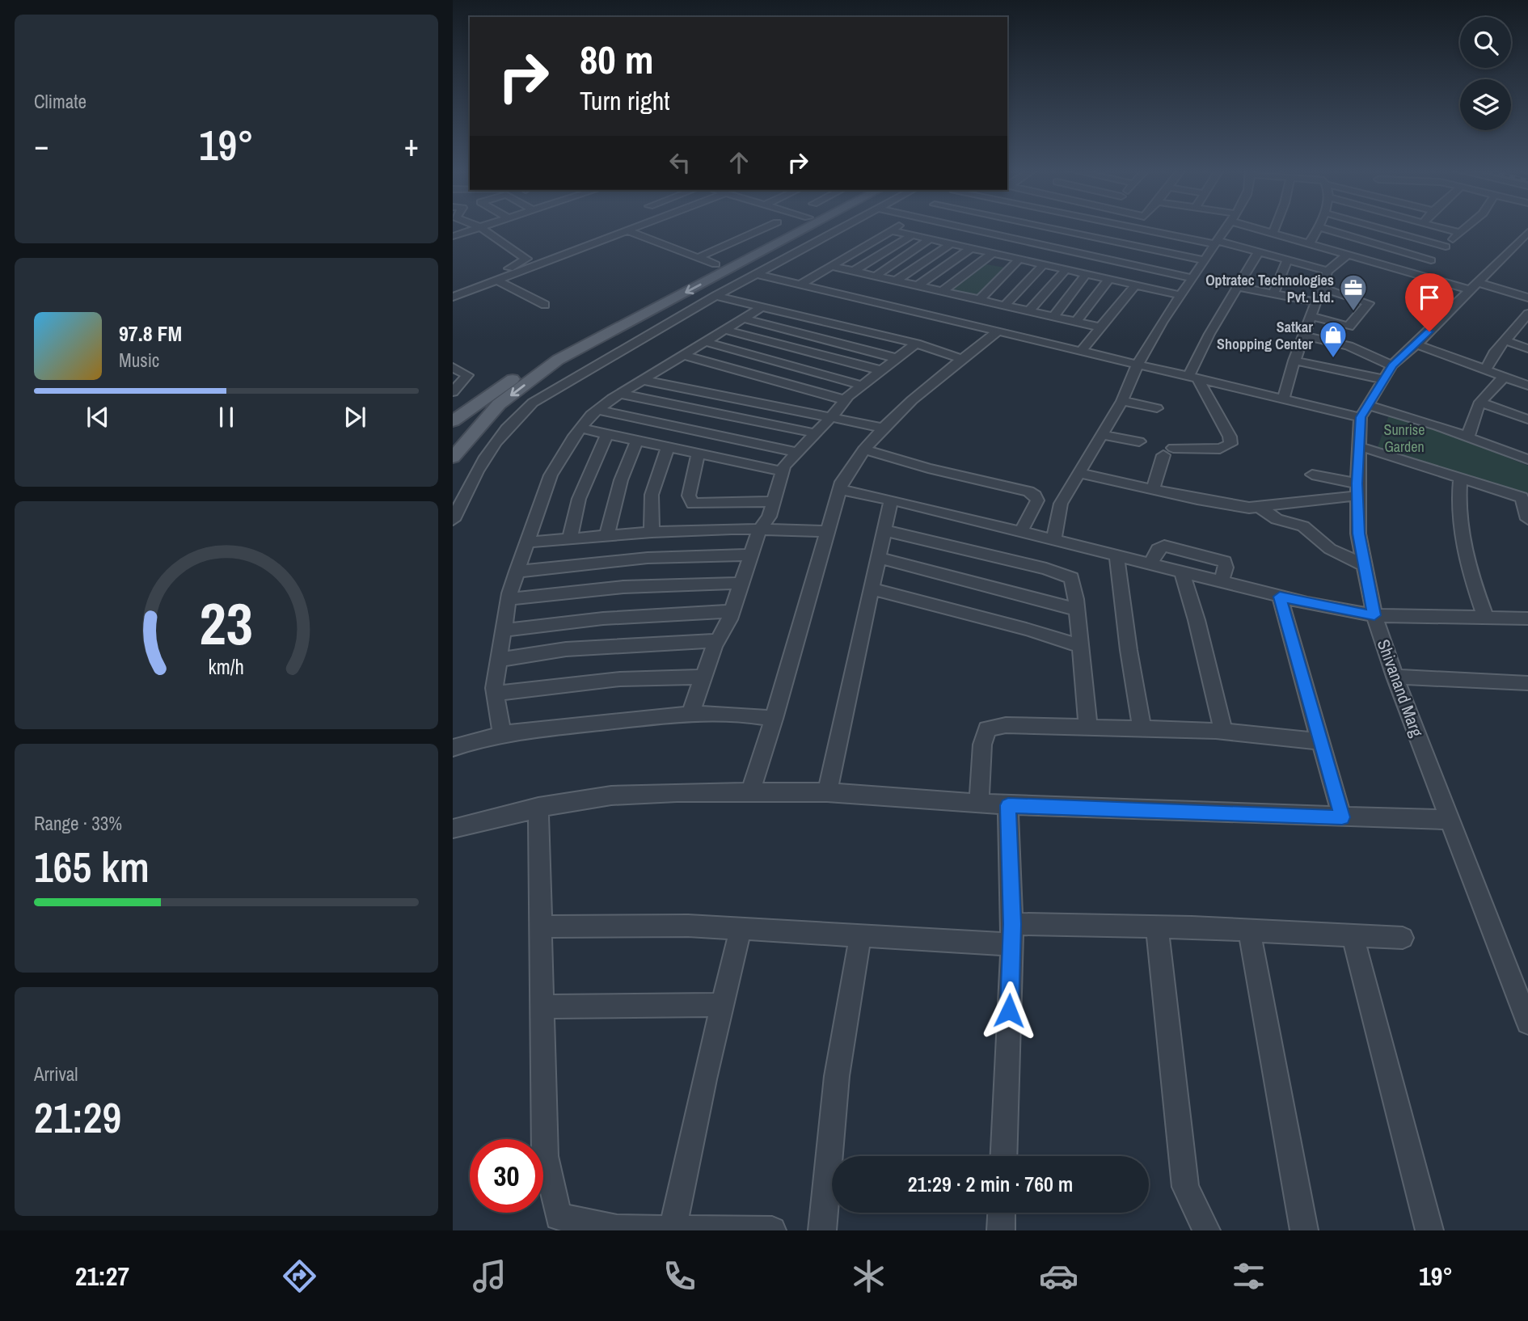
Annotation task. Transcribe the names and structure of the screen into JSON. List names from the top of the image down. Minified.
{"streets":{"street":["Shivanand Marg"]},"parks":["Sunrise Garden"],"places":{"office":["Optratec Technologies Pvt. Ltd."],"shop":["Satkar Shopping Center"]},"page":{"tile":["Climate",["Range · 33%","165 km"],["Arrival","21:29"]],"turn":["80 m","Turn right"],"heat":["−","19°","+"],"song":["97.8 FM","Music"],"limit":"30","trip":"21:29 · 2 min · 760 m","tabs":["21:27","19°"],"gauge":["23","km/h"]}}
